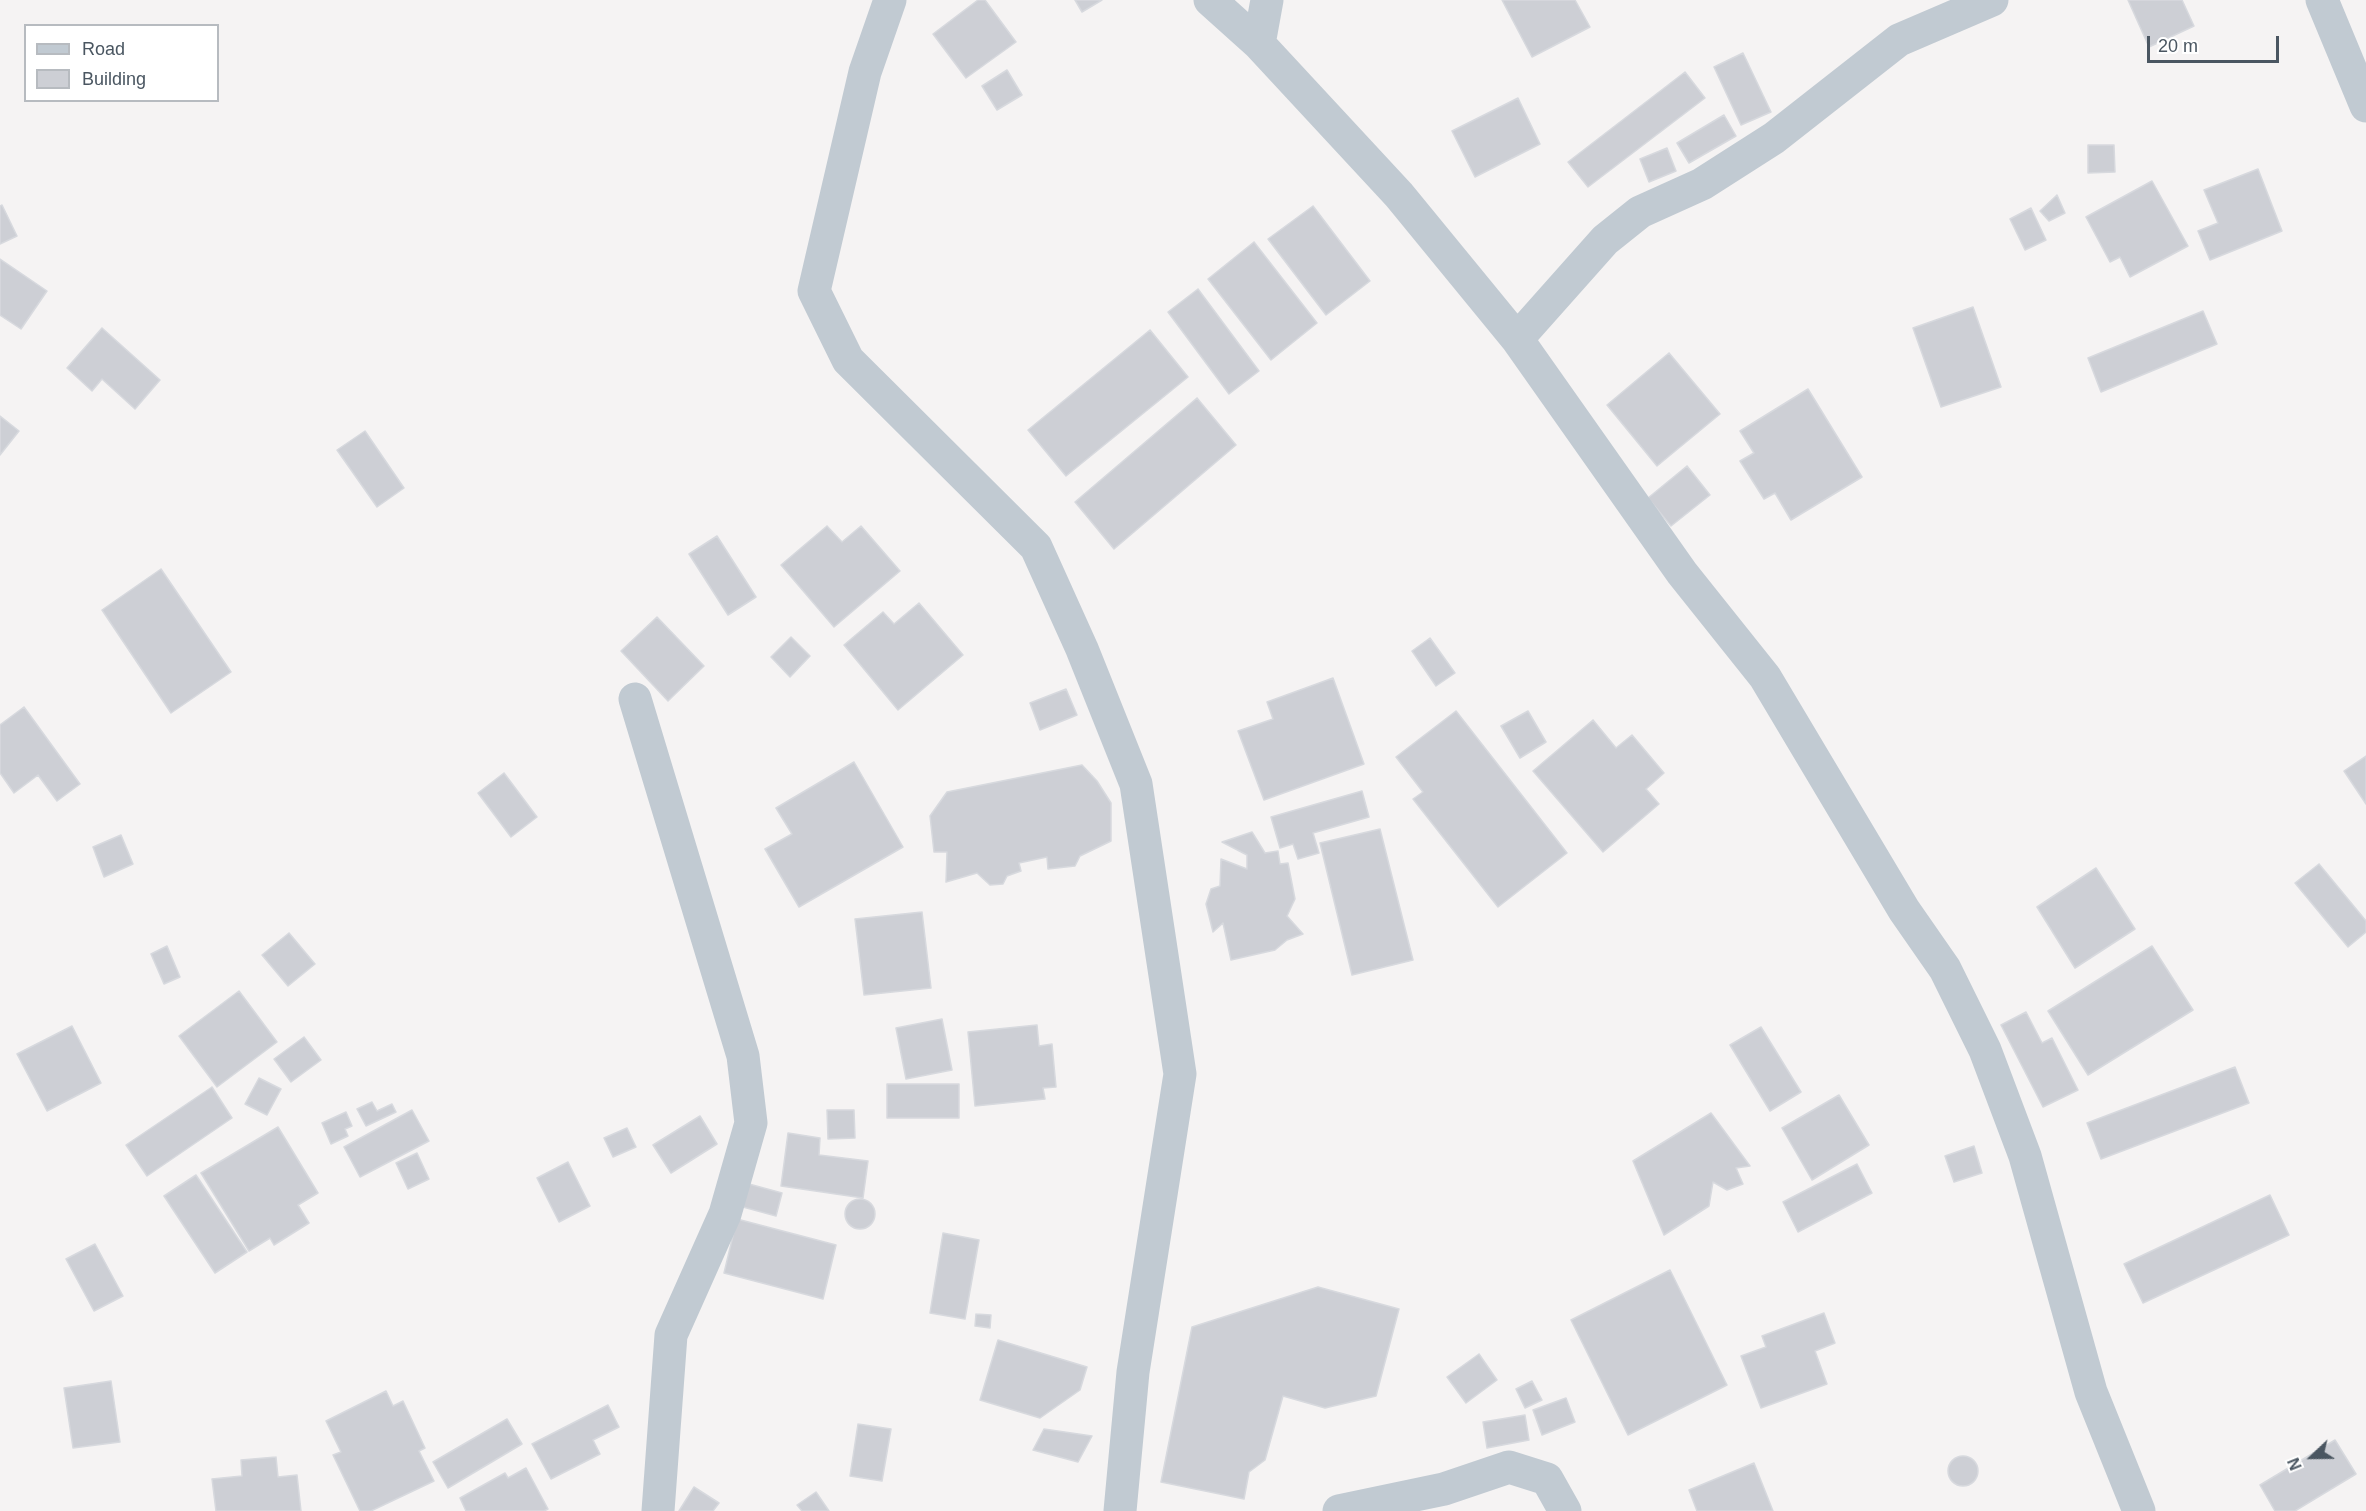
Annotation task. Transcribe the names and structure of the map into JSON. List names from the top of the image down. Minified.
{"legend":["Road","Building"],"scale_bar":"20 m","north":"left"}
